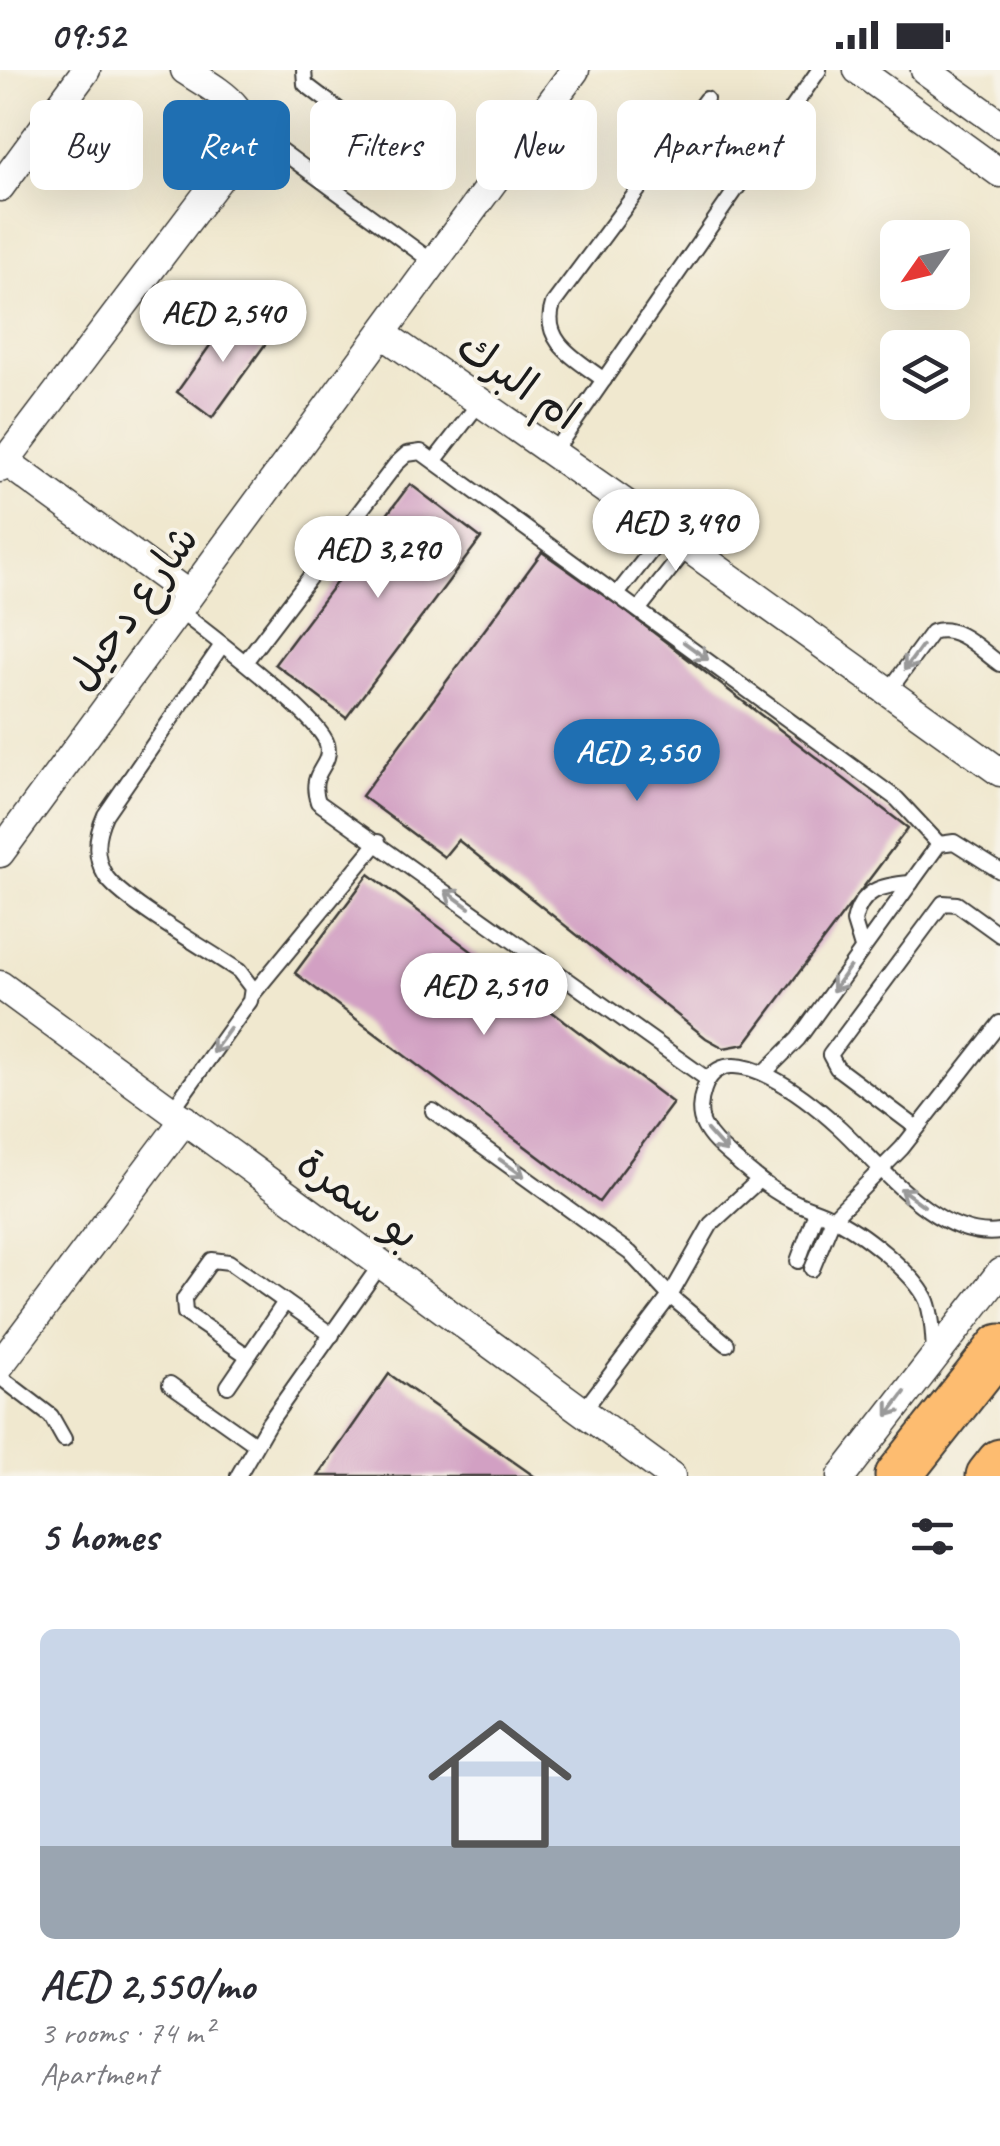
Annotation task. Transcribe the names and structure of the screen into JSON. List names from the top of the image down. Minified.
{"streets":{"street":["ام البرك","شارع دحيل","بو سمرة"]},"crossings":[["ام البرك","شارع دحيل"]],"north":"bottom left","page":{"status":"09:52","chip":["Buy","Rent","Filters","New","Apartment"],"price":["AED 2,540","AED 3,490","AED 3,290","AED 2,550","AED 2,510"],"heading":"5 homes","list":[{"name":"AED 2,550/mo","note":"3 rooms · 74 m² · Apartment"}]}}
